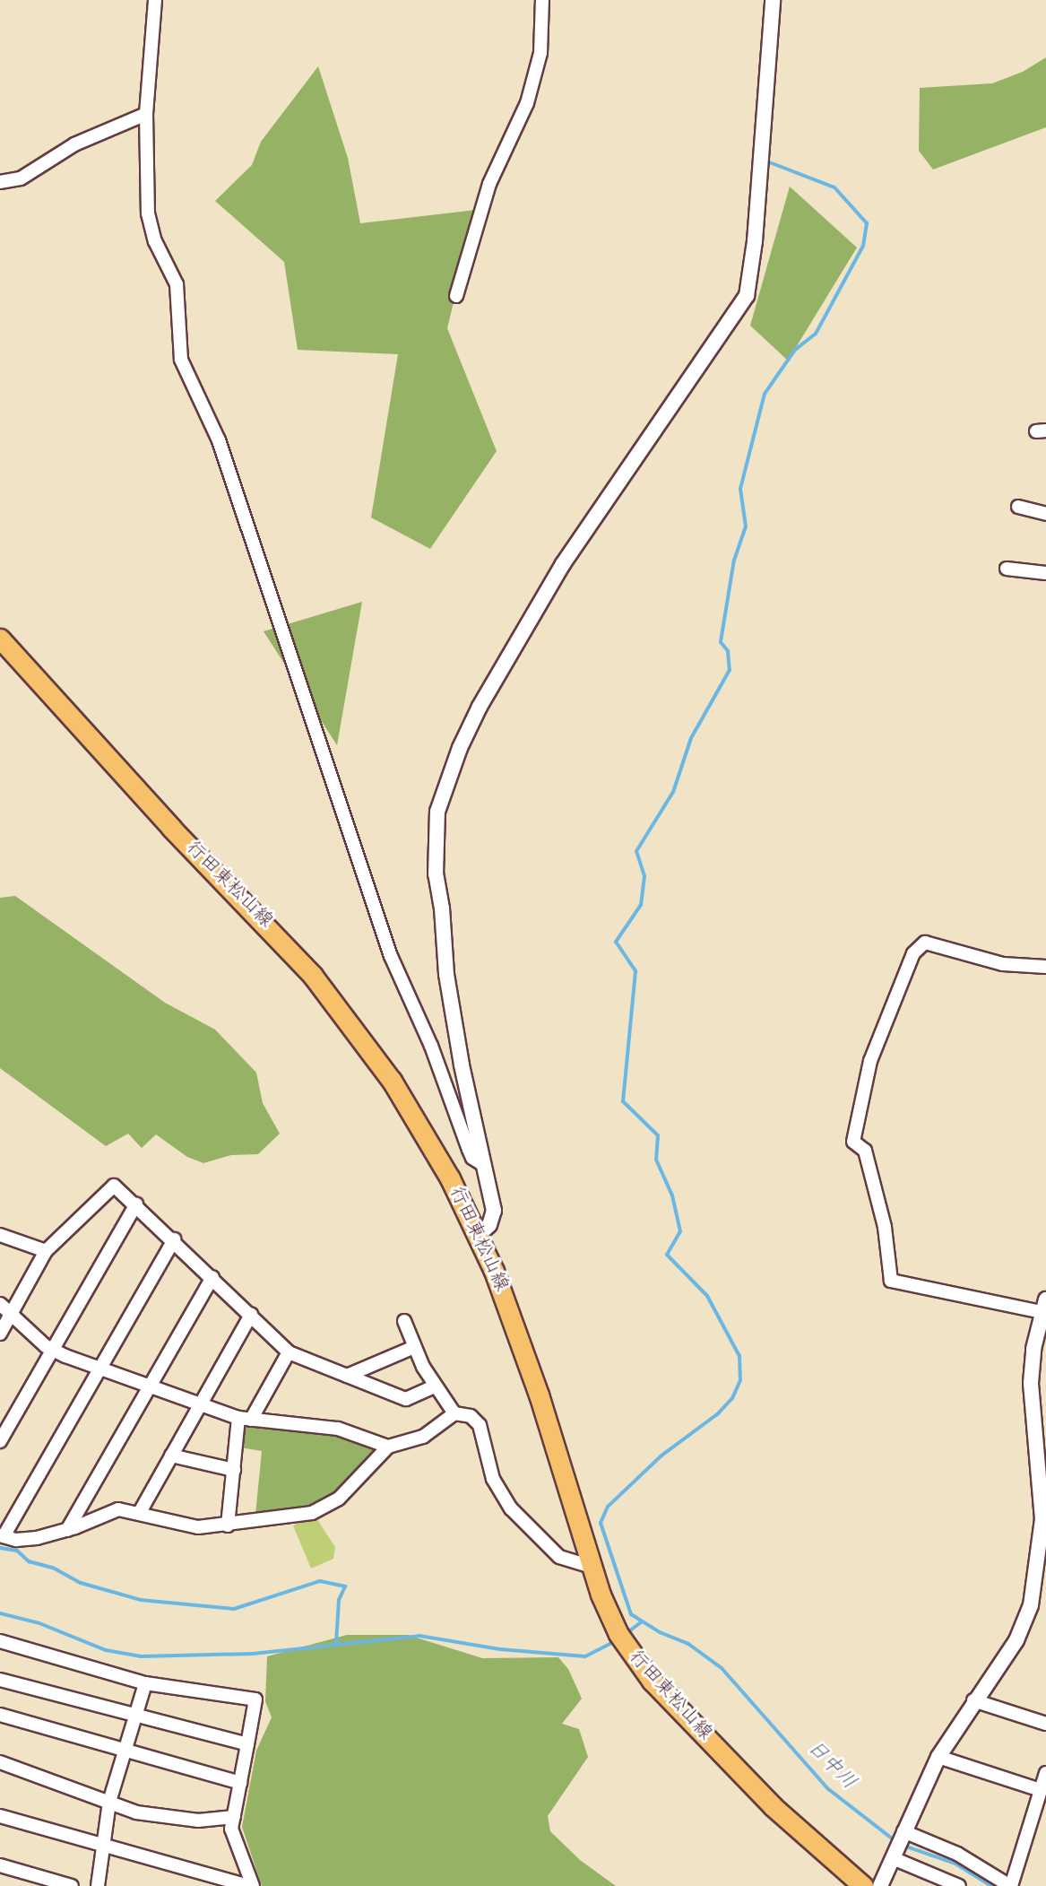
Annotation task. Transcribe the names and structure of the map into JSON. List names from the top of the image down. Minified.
{"streets":{"main road":["行田東松山線"]},"water":["日中川"]}
